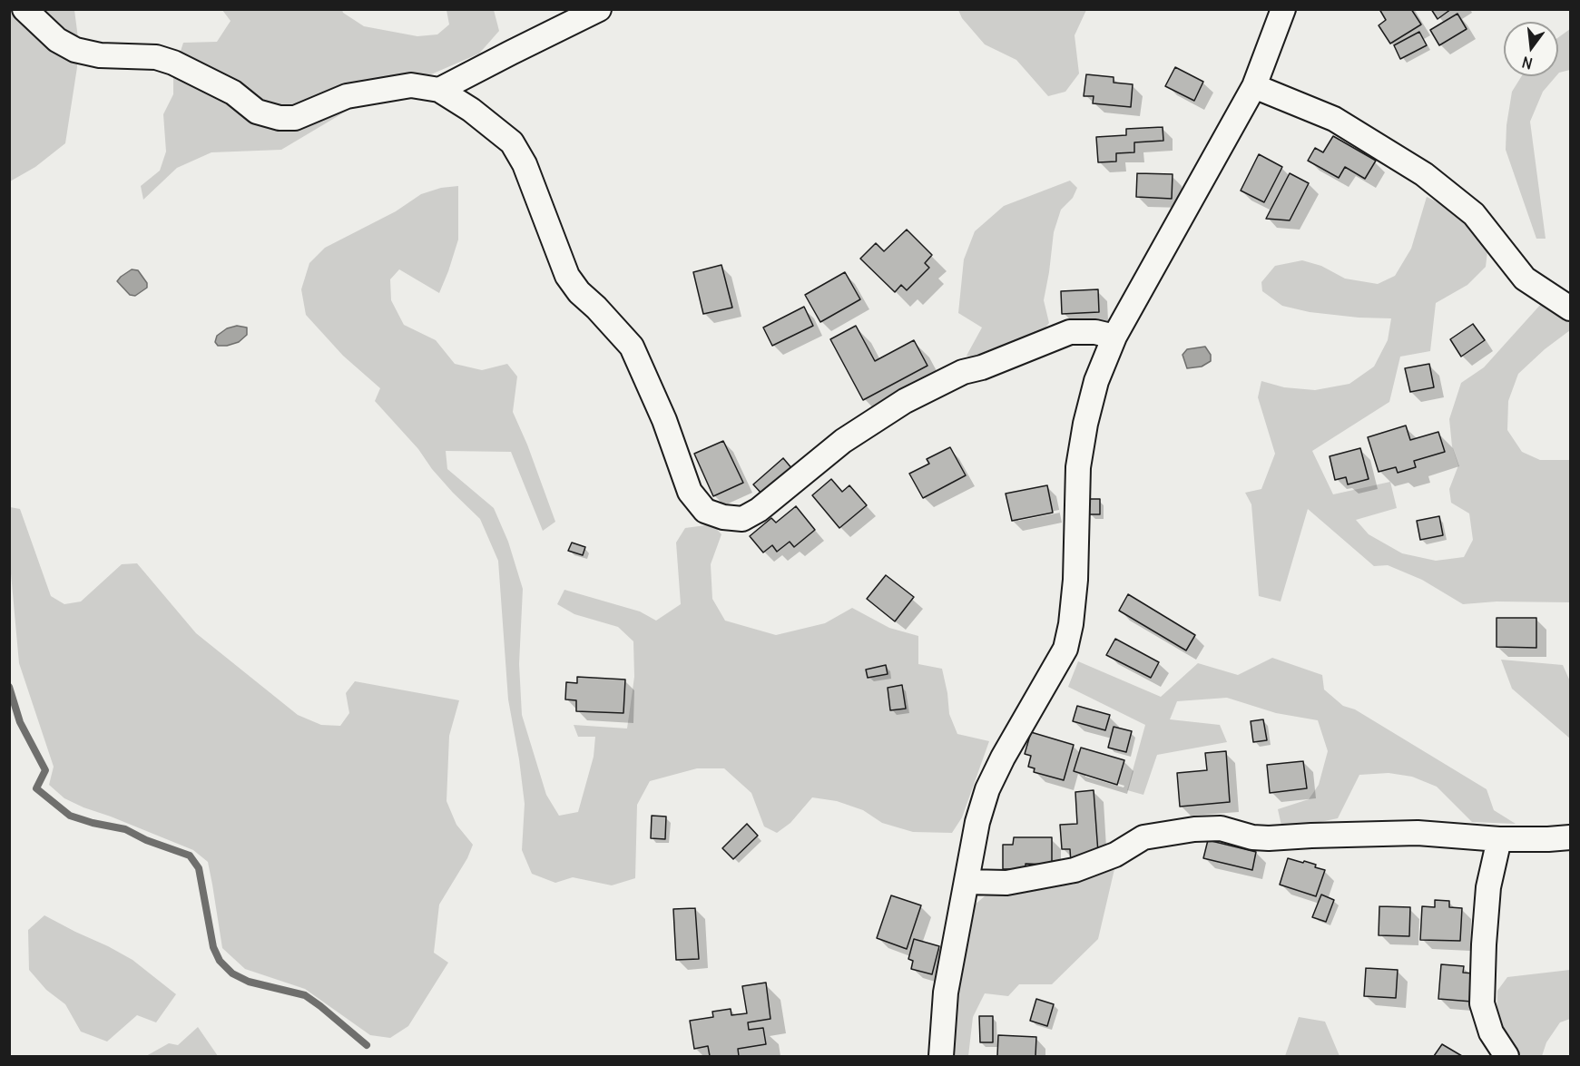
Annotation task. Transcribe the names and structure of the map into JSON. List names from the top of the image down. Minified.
{"north":"bottom"}
